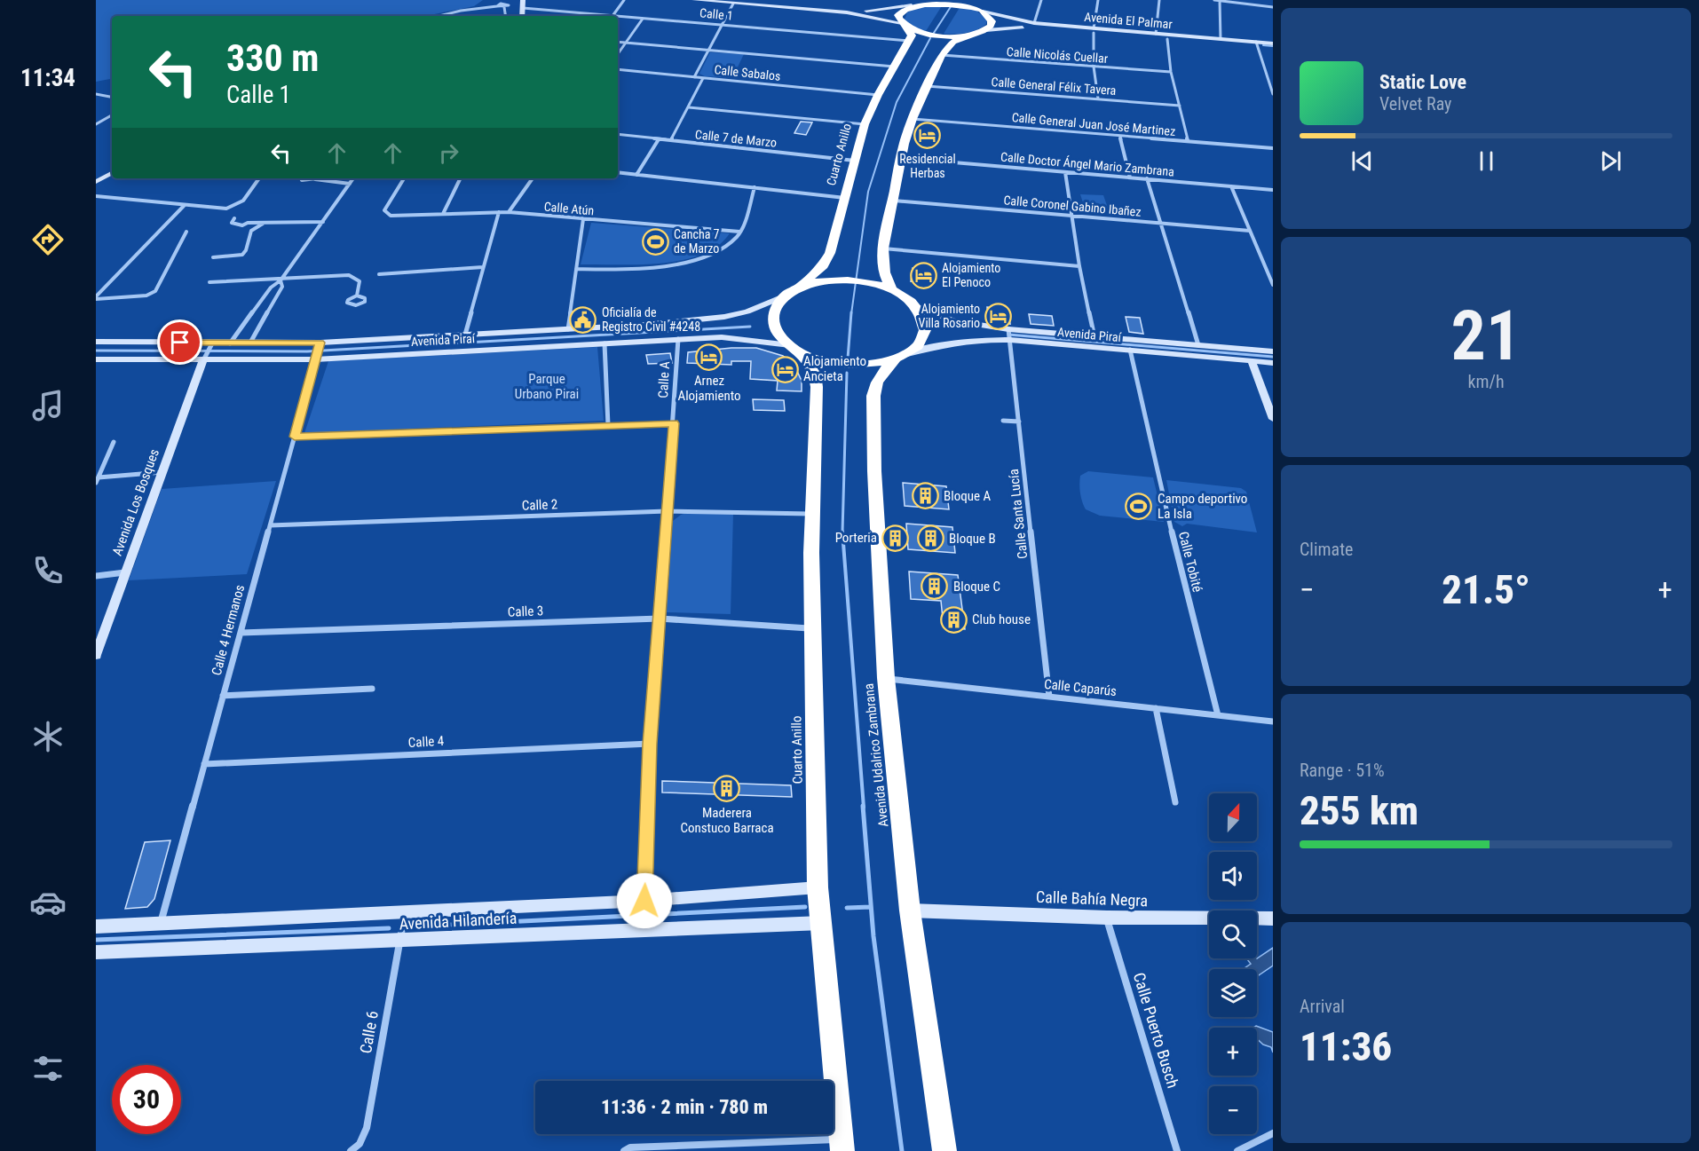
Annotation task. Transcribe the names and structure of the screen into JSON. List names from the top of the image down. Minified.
{"streets":{"highway":["Cuarto Anillo","Avenida Udalrico Zambrana"],"street":["Calle 1","Avenida El Palmar","Calle Nicolás Cuellar","Calle Sabalos","Calle General Félix Tavera","Calle General Juan José Martinez","Calle 7 de Marzo","Calle Doctor Ángel Mario Zambrana","Calle Coronel Gabino Ibañez","Calle Atún","Avenida Piraí","Calle A","Avenida Los Bosques","Calle 2","Calle Santa Lucía","Calle Tobité","Calle 3","Calle 4 Hermanos","Calle Caparús","Calle 4","Calle Bahía Negra","Avenida Hilandería","Calle Puerto Busch","Calle 6"]},"crossings":[["Calle 1","Cuarto Anillo"],["Calle Sabalos","Cuarto Anillo"],["Calle 7 de Marzo","Cuarto Anillo"],["Cuarto Anillo","Avenida Piraí"],["Cuarto Anillo","Calle 2"],["Cuarto Anillo","Calle 3"],["Cuarto Anillo","Avenida Udalrico Zambrana"],["Cuarto Anillo","Avenida Hilandería"],["Avenida Piraí","Calle A"],["Avenida Piraí","Avenida Los Bosques"],["Avenida Piraí","Calle Santa Lucía"],["Avenida Piraí","Calle Tobité"],["Avenida Piraí","Calle 4 Hermanos"],["Avenida Piraí","Avenida Udalrico Zambrana"],["Calle A","Calle 2"],["Calle A","Calle 3"],["Calle A","Calle 4"],["Calle A","Avenida Hilandería"],["Calle 2","Calle 4 Hermanos"],["Calle Santa Lucía","Calle Caparús"],["Calle Tobité","Calle Caparús"],["Calle 3","Calle 4 Hermanos"],["Calle 4 Hermanos","Calle 4"],["Calle 4 Hermanos","Avenida Hilandería"],["Calle Caparús","Avenida Udalrico Zambrana"],["Avenida Udalrico Zambrana","Calle Bahía Negra"],["Calle Bahía Negra","Calle Puerto Busch"],["Avenida Hilandería","Calle 6"]],"parks":["Parque Urbano Pirai"],"places":{"hotel":["Residencial Herbas","Alojamiento El Penoco","Alojamiento Villa Rosario","Arnez Alojamiento","Alojamiento Ancieta"],"sports":["Cancha 7 de Marzo","Campo deportivo La Isla"],"public building":["Oficialía de Registro Civil #4248"],"building":["Bloque A","Porteria","Bloque B","Bloque C","Club house","Maderera Constuco Barraca"]},"north":"top","page":{"tabs":"11:34","turn":["330 m","Calle 1"],"song":["Static Love","Velvet Ray"],"tile":[["21","km/h"],"Climate",["Range · 51%","255 km"],["Arrival","11:36"]],"heat":["−","21.5°","+"],"map_buttons":["+","−"],"limit":"30","trip":"11:36 · 2 min · 780 m"}}
